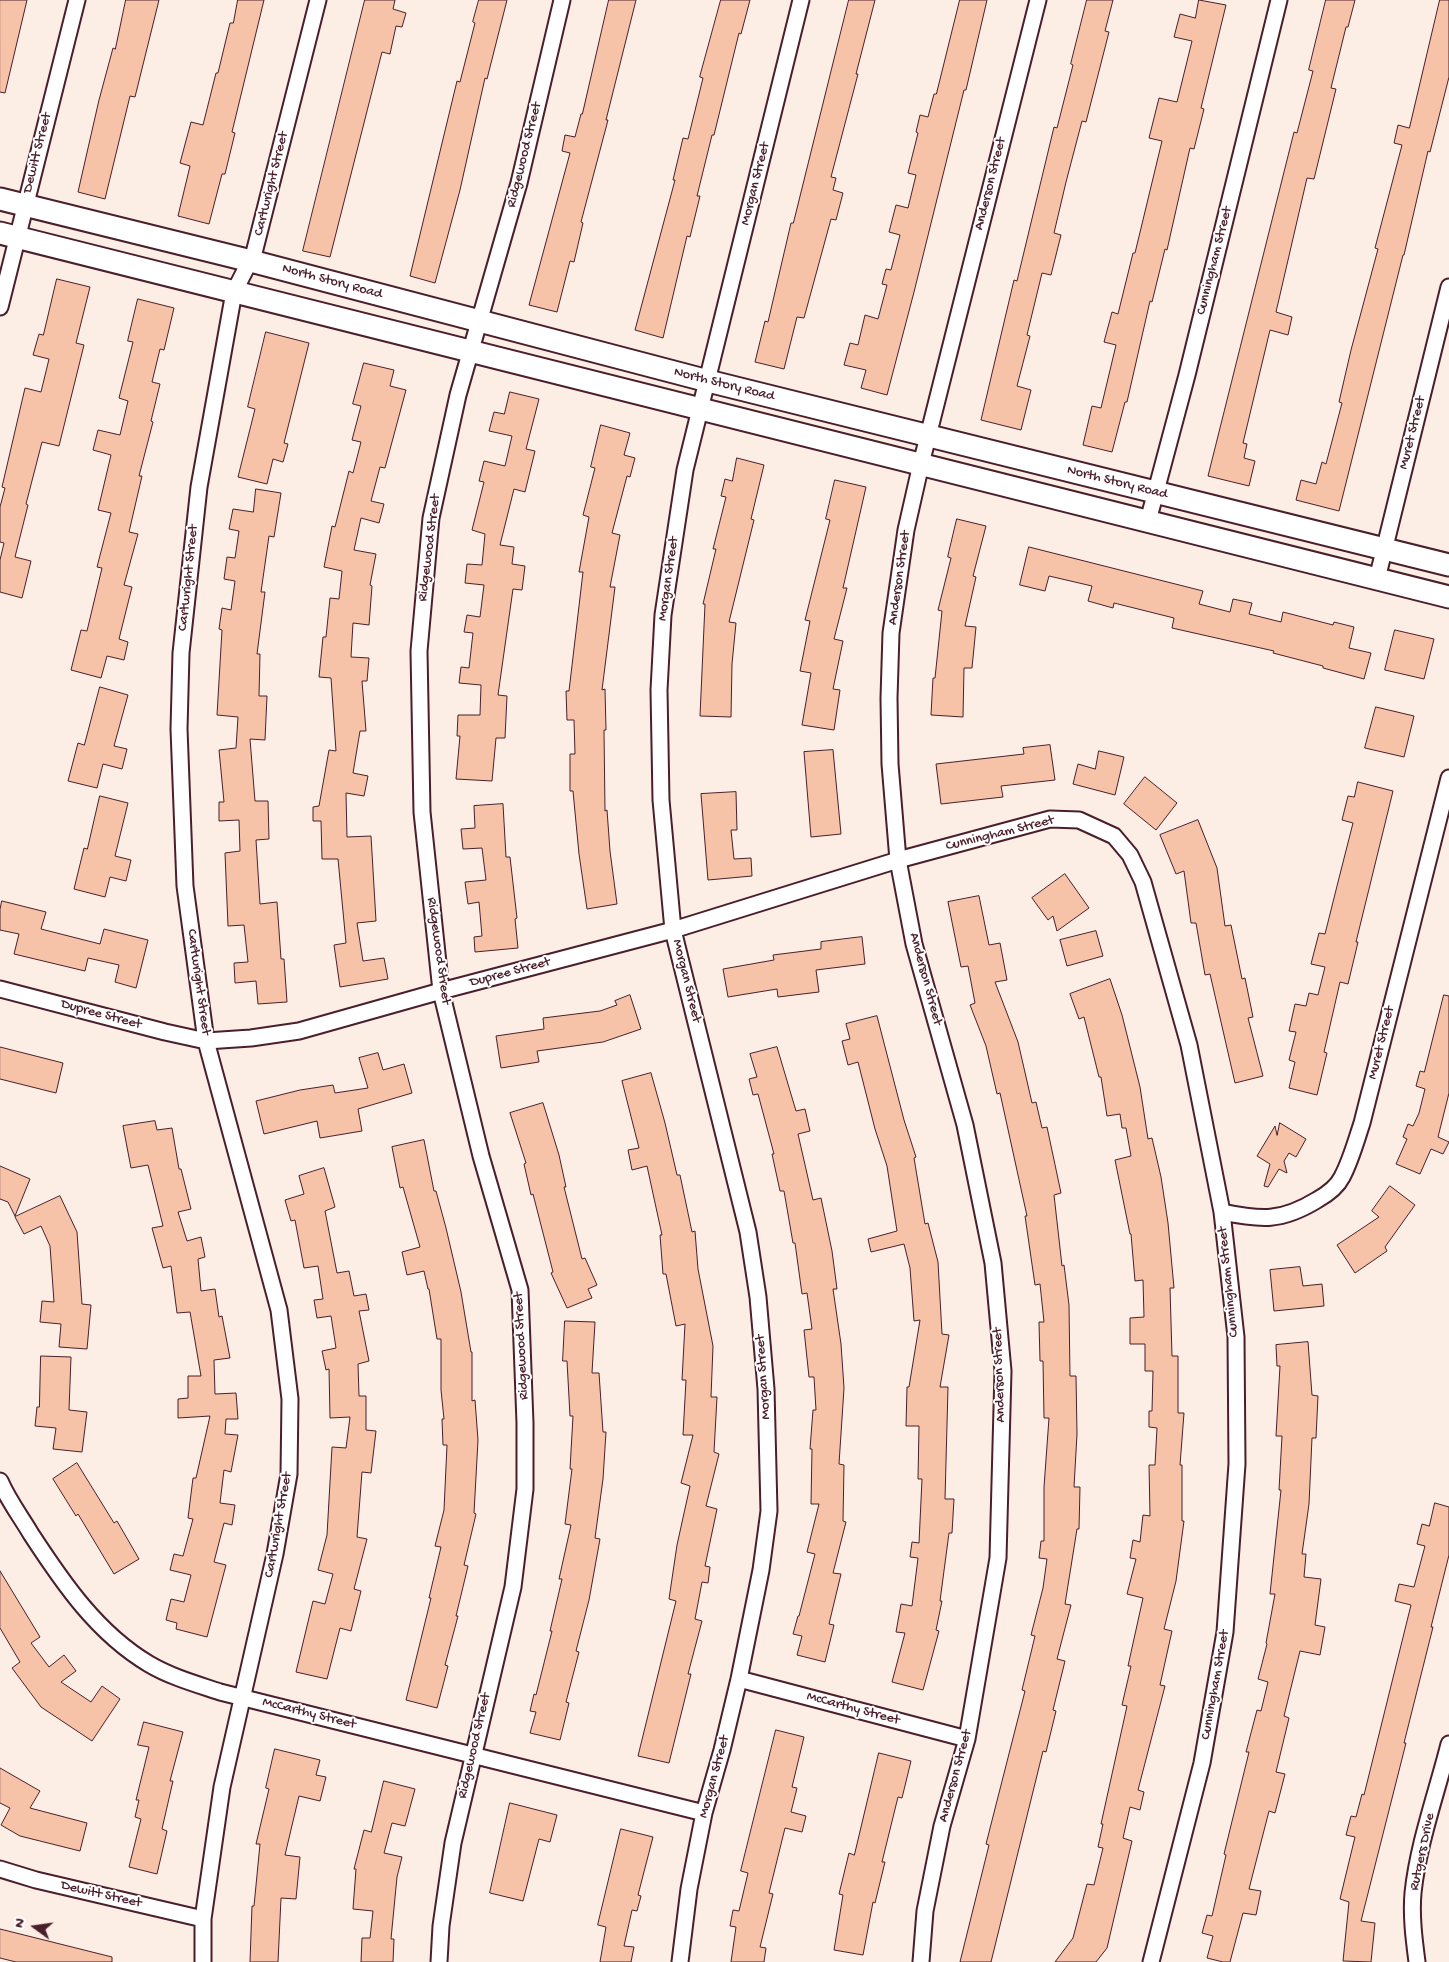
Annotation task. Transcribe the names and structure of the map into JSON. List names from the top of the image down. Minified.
{"streets":{"main road":["North Story Road"],"street":["Dewitt Street","Ridgewood Street","Cartwright Street","Morgan Street","Anderson Street","Cunningham Street","Muret Street","Dupree Street","McCarthy Street","Rutgers Drive"]},"crossings":[["Dewitt Street","Cartwright Street"],["Dewitt Street","North Story Road"],["Ridgewood Street","North Story Road"],["Ridgewood Street","Dupree Street"],["Ridgewood Street","McCarthy Street"],["Cartwright Street","North Story Road"],["Cartwright Street","Dupree Street"],["Cartwright Street","McCarthy Street"],["Morgan Street","North Story Road"],["Morgan Street","Dupree Street"],["Morgan Street","McCarthy Street"],["Anderson Street","Cunningham Street"],["Anderson Street","North Story Road"],["Anderson Street","Dupree Street"],["Anderson Street","McCarthy Street"],["Cunningham Street","North Story Road"],["Cunningham Street","Muret Street"],["Cunningham Street","Dupree Street"],["North Story Road","Muret Street"]],"north":"left"}
